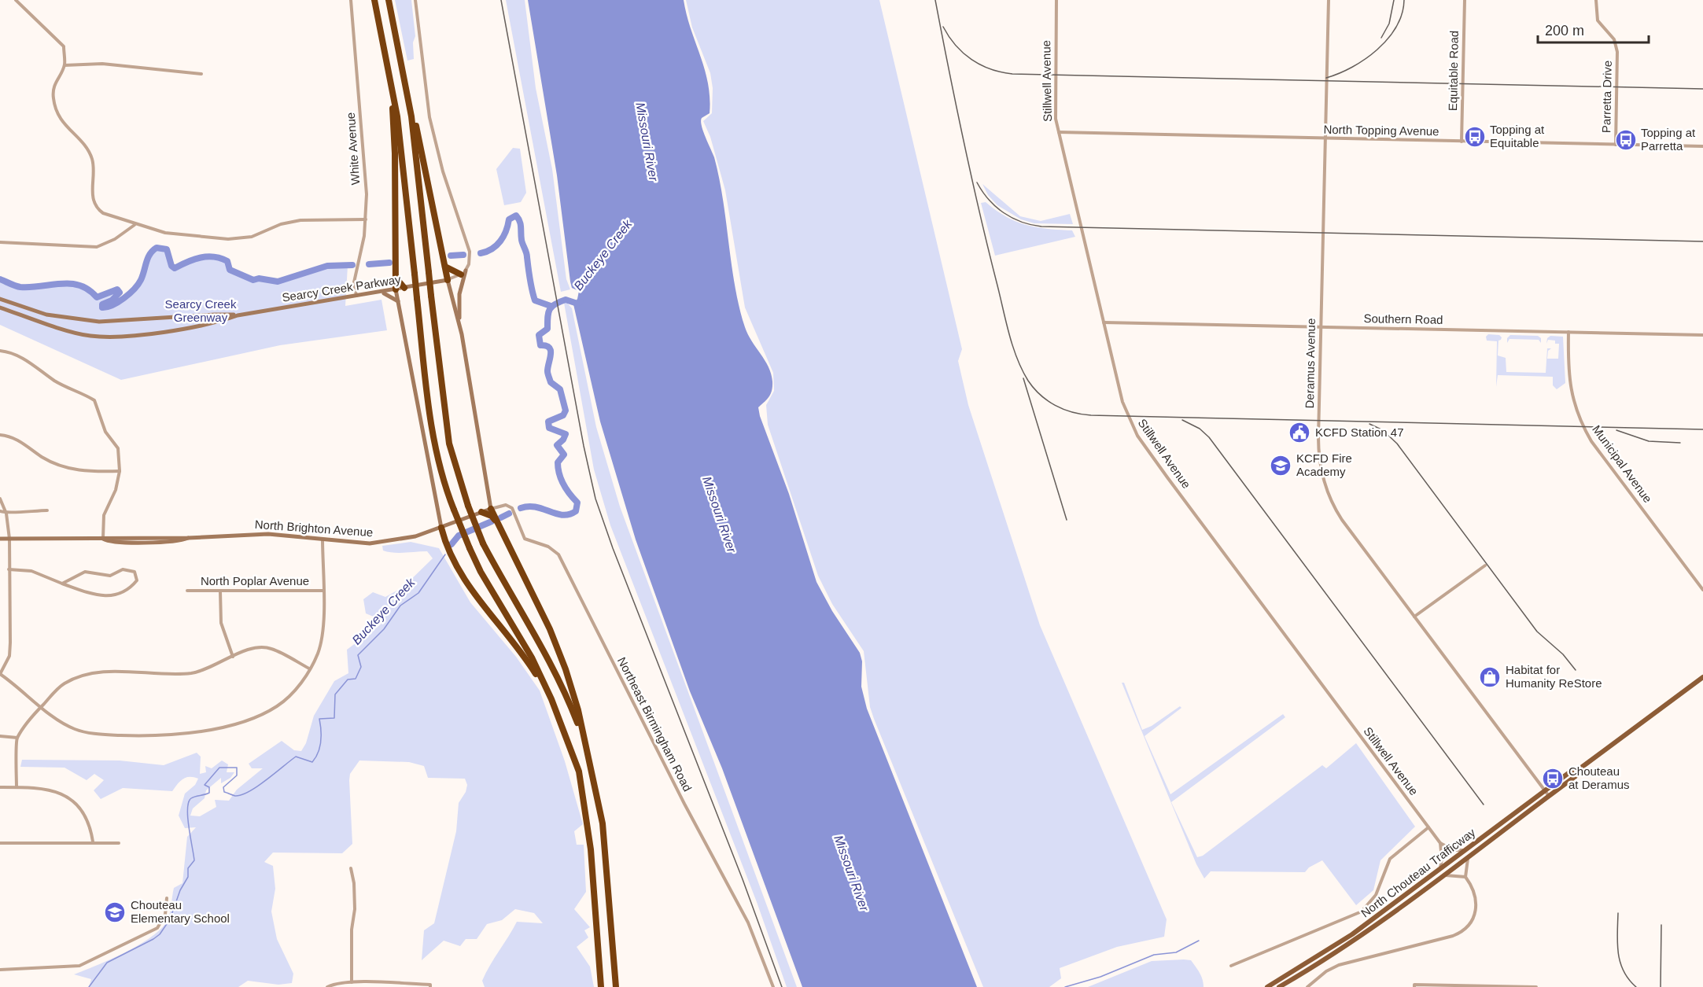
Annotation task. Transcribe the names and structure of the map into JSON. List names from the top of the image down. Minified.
{"streets":{"main road":["Searcy Creek Parkway","North Brighton Avenue","North Chouteau Trafficway"],"street":["Equitable Road","Stillwell Avenue","Parretta Drive","North Topping Avenue","White Avenue","Southern Road","Deramus Avenue","Municipal Avenue","North Poplar Avenue","Northeast Birmingham Road"]},"crossings":[["Equitable Road","North Topping Avenue"],["Stillwell Avenue","North Topping Avenue"],["Stillwell Avenue","Southern Road"],["Stillwell Avenue","North Chouteau Trafficway"],["Parretta Drive","North Topping Avenue"],["North Topping Avenue","Deramus Avenue"],["White Avenue","Searcy Creek Parkway"],["Southern Road","Deramus Avenue"],["Southern Road","Municipal Avenue"],["Deramus Avenue","North Chouteau Trafficway"],["North Brighton Avenue","Northeast Birmingham Road"]],"water":["Missouri River","Buckeye Creek"],"parks":["Searcy Creek Greenway"],"places":{"bus stop":["Topping at Equitable","Topping at Parretta","Chouteau at Deramus"],"public building":["KCFD Station 47"],"school or university":["KCFD Fire Academy","Chouteau Elementary School"],"shop":["Habitat for Humanity ReStore"]},"scale_bar":"200 m"}
